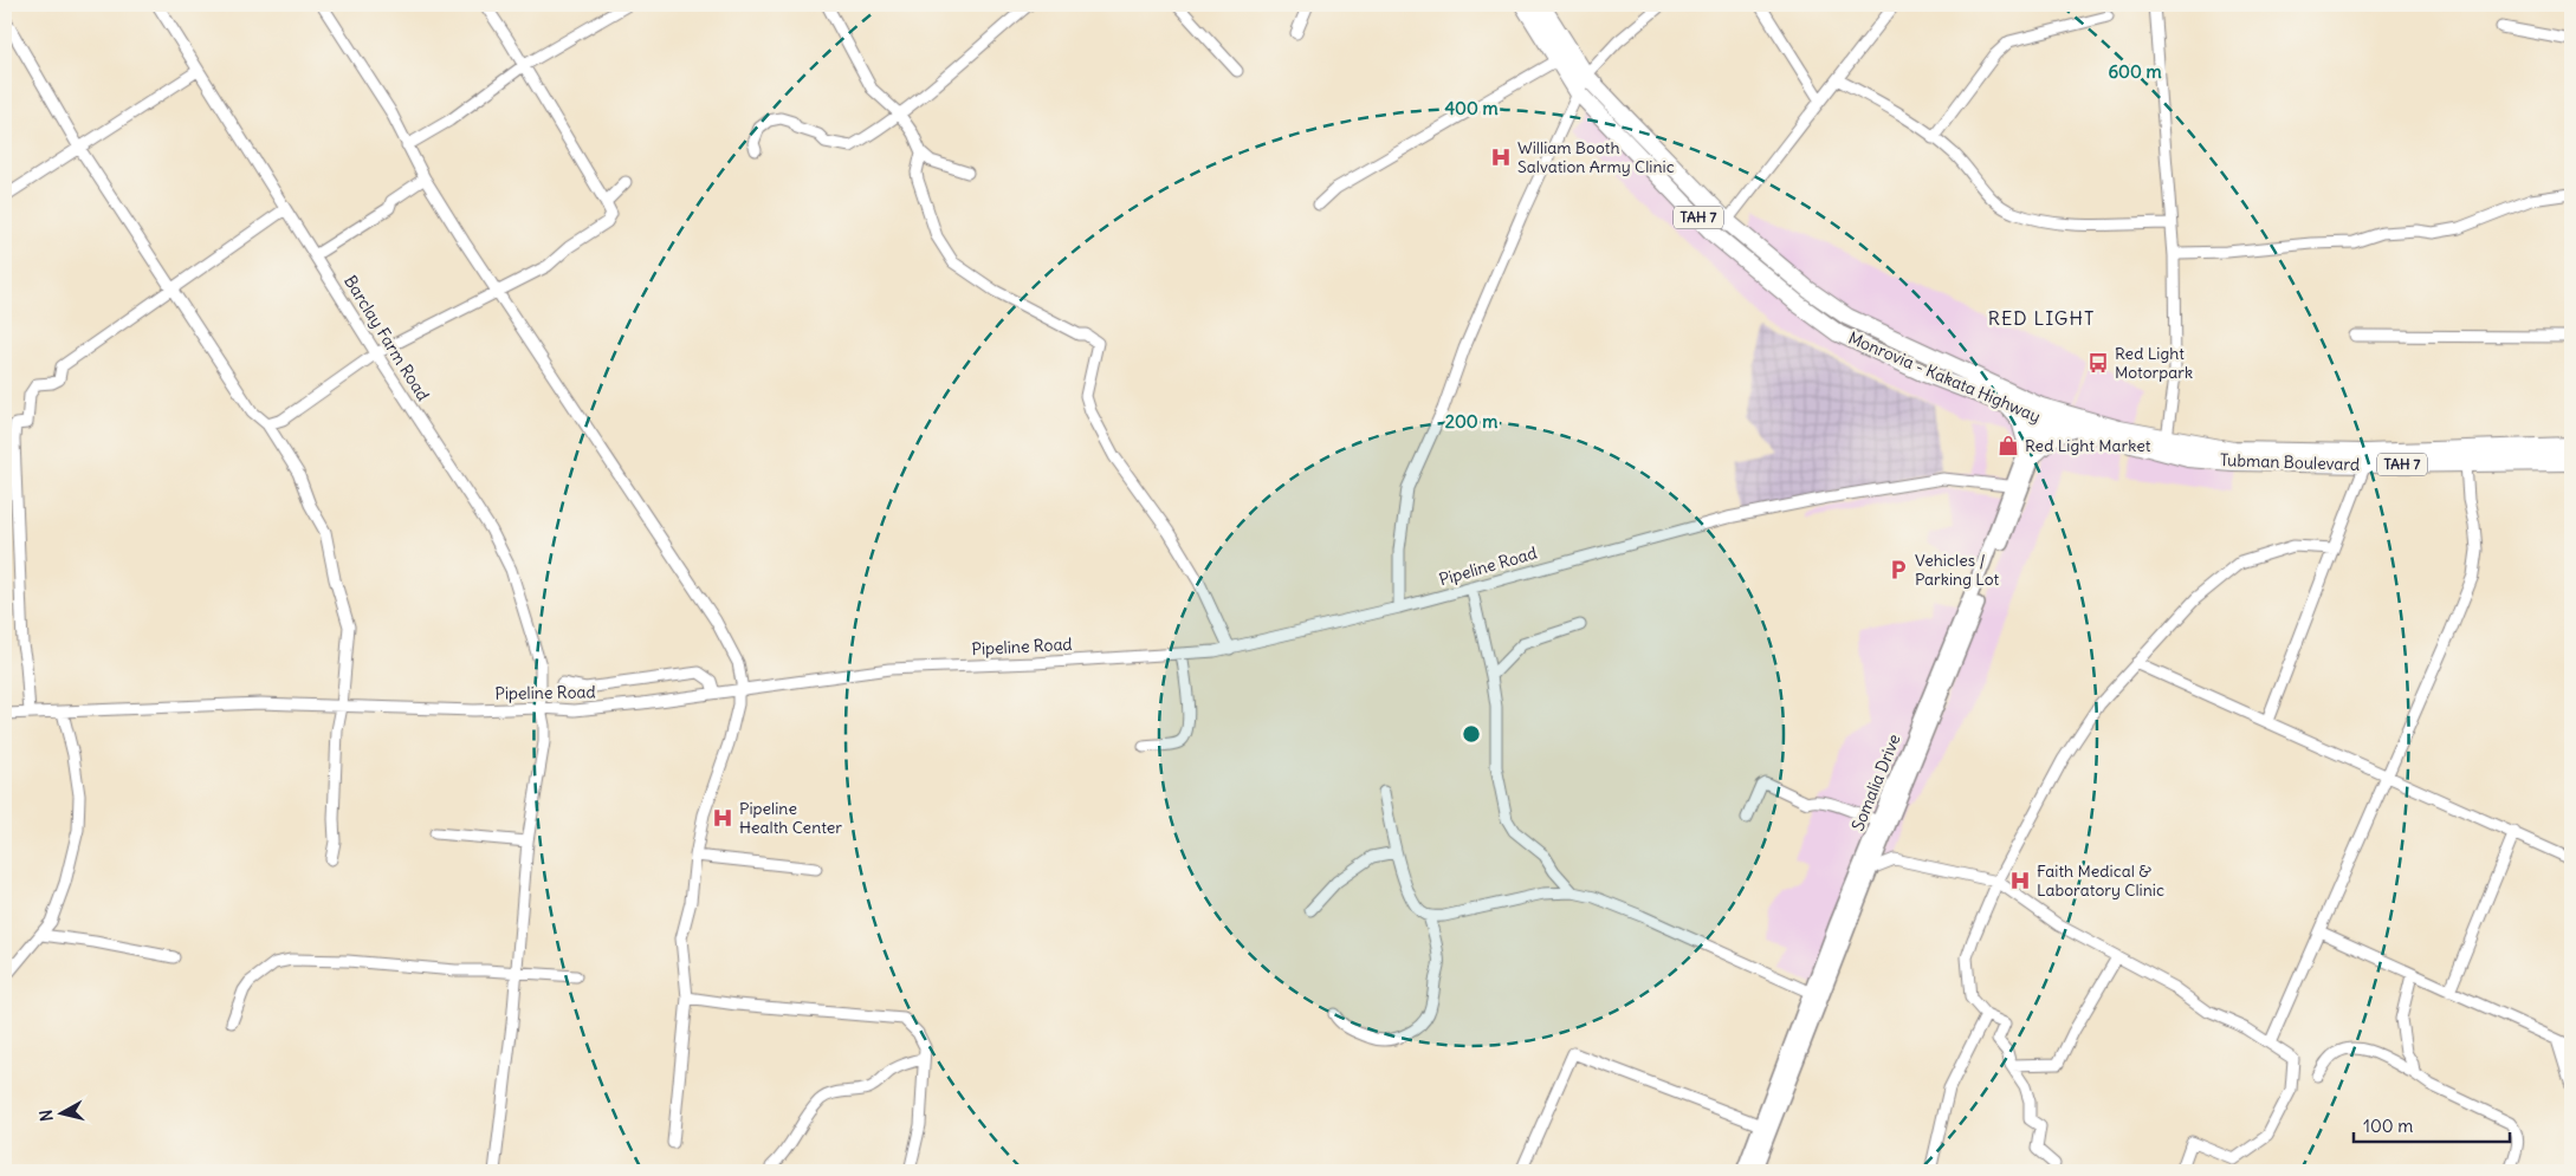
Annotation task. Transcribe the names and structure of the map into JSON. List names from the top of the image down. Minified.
{"streets":{"highway":["TAH 7","Monrovia - Kakata Highway","Tubman Boulevard"],"main road":["Somalia Drive"],"street":["Barclay Farm Road","Pipeline Road"]},"crossings":[["Barclay Farm Road","Pipeline Road"],["Monrovia - Kakata Highway","Tubman Boulevard"],["Monrovia - Kakata Highway","Somalia Drive"],["Tubman Boulevard","Somalia Drive"],["Pipeline Road","Somalia Drive"]],"districts":["RED LIGHT"],"places":{"hospital":["William Booth Salvation Army Clinic","Pipeline Health Center","Faith Medical & Laboratory Clinic"],"bus stop":["Red Light Motorpark"],"shop":["Red Light Market"],"parking":["Vehicles / Parking Lot"]},"scale_bar":"100 m","north":"left","rings":["600 m","400 m","200 m"]}
